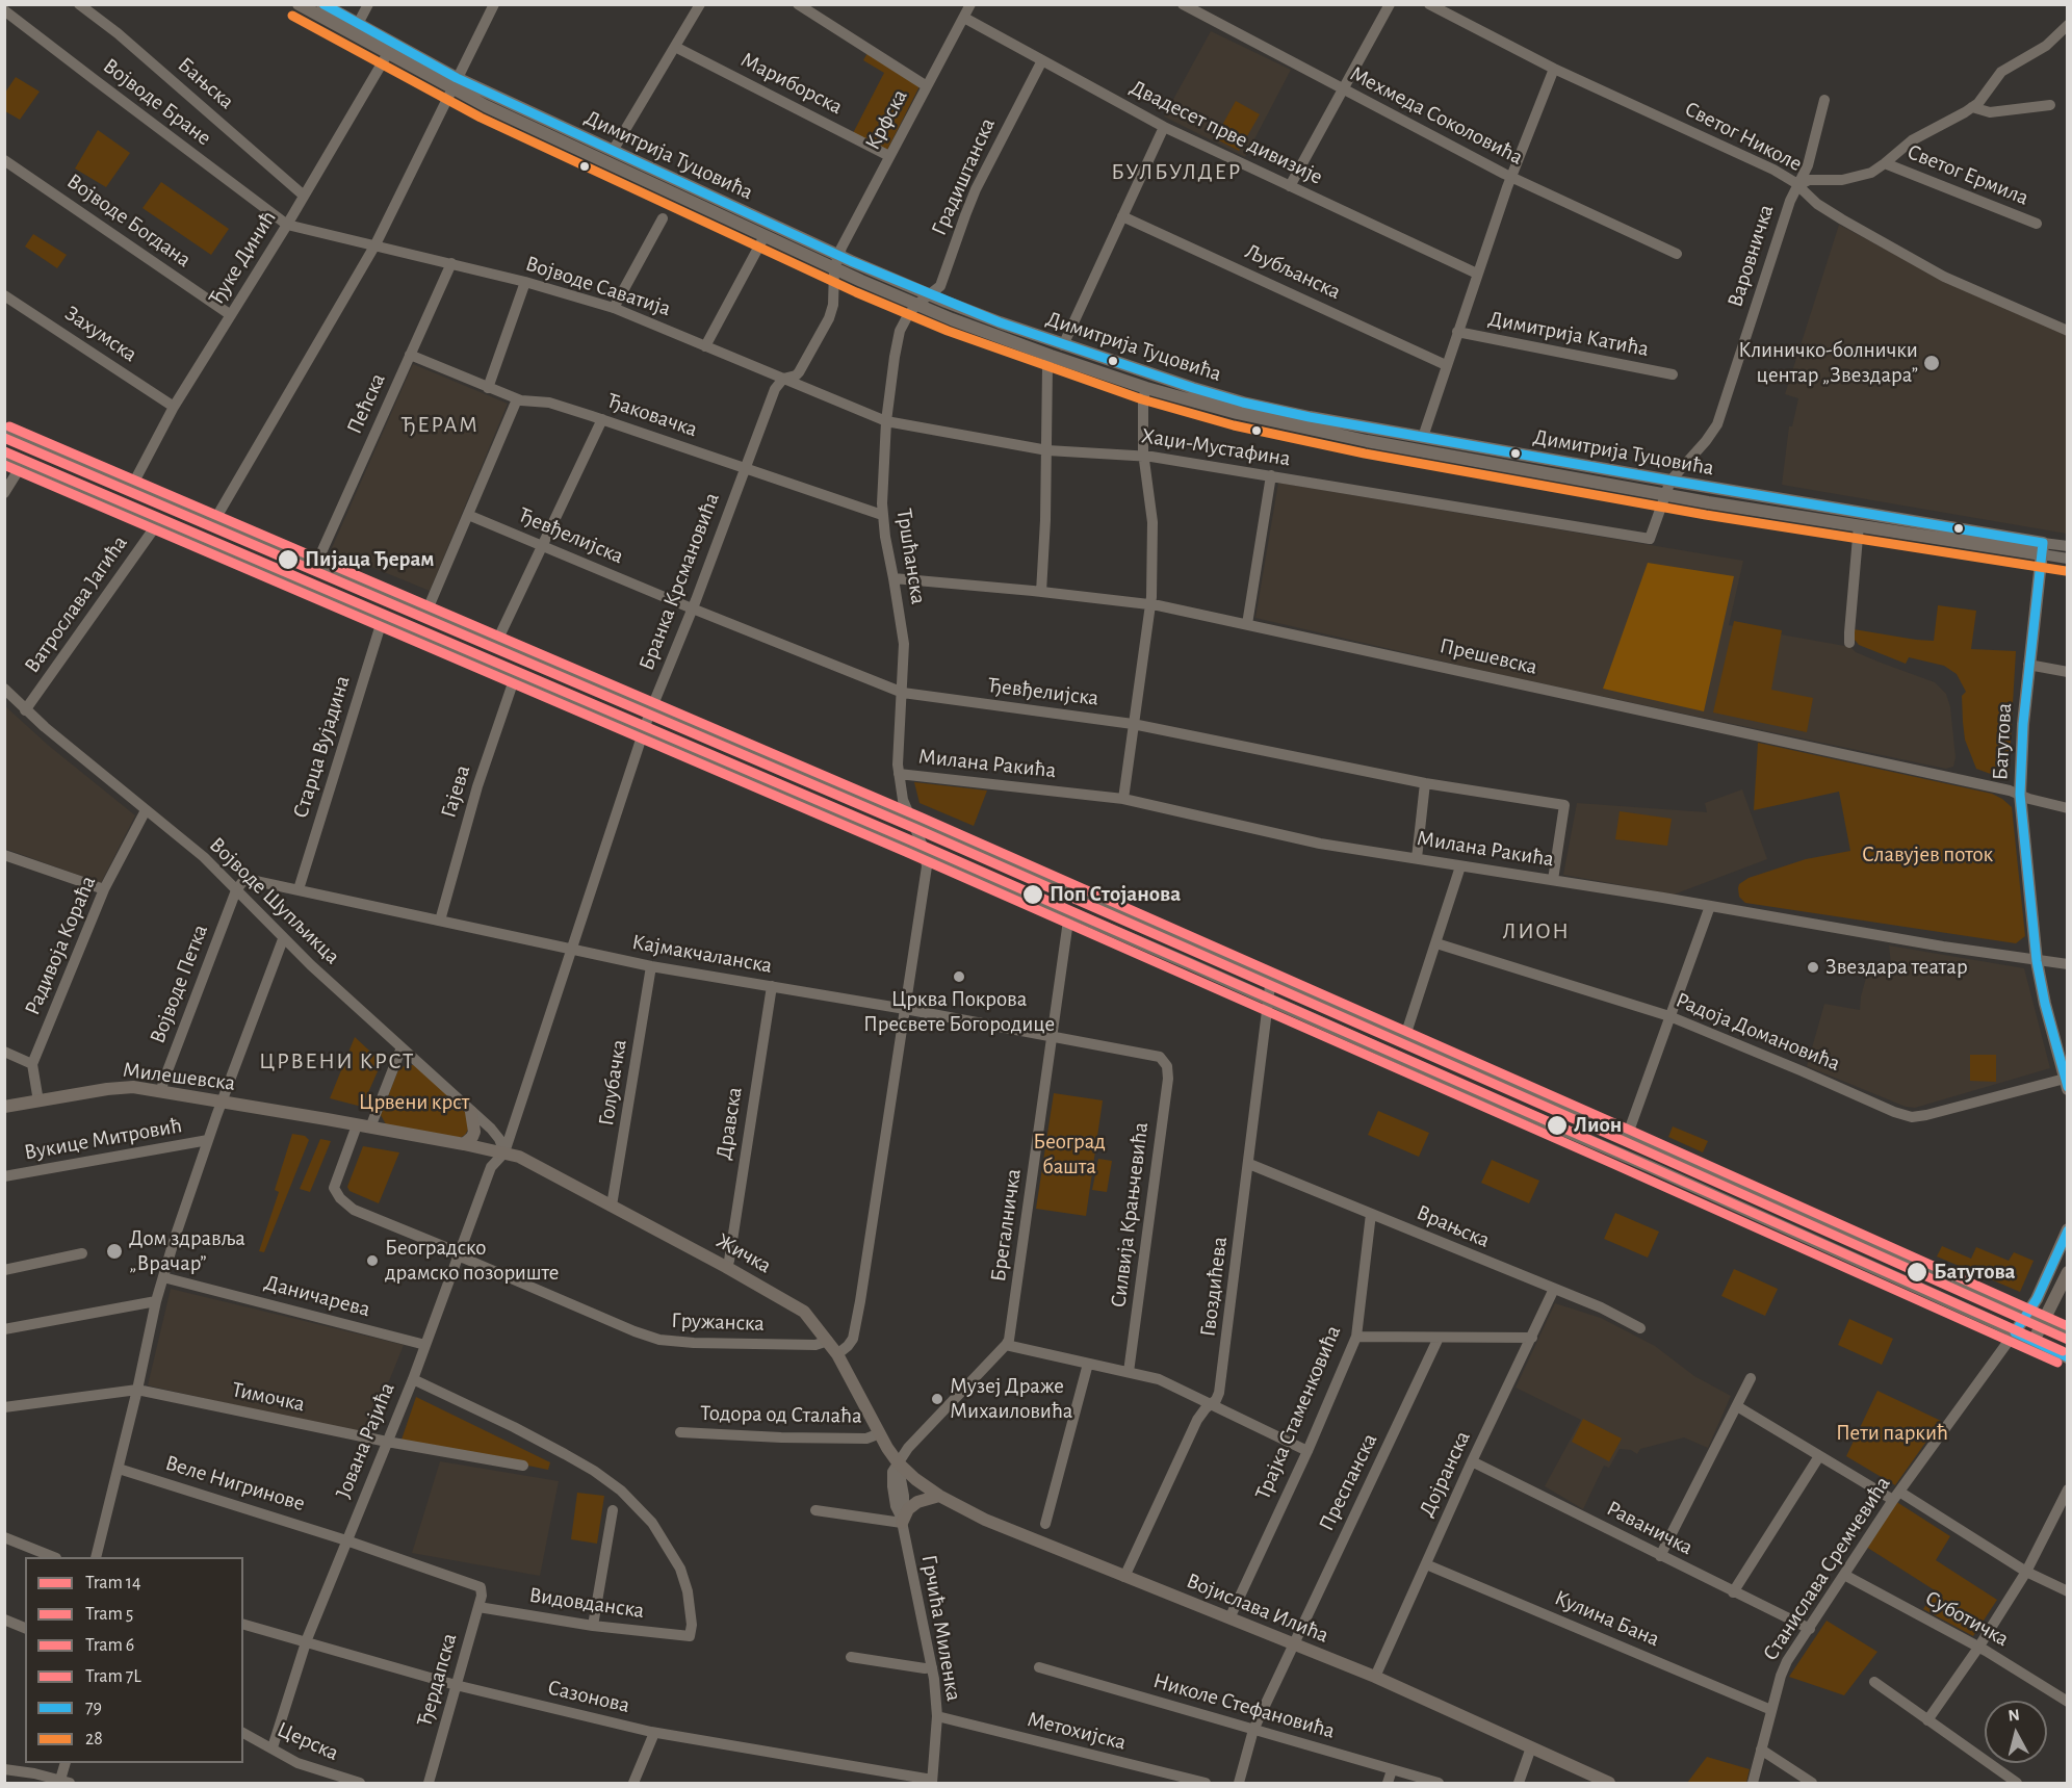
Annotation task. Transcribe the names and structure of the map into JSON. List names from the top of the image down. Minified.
{"streets":{"main road":["Димитрија Туцовића","Батутова","Милешевска","Жичка","Војислава Илића"],"street":["Бањска","Мариборска","Војводе Бране","Мехмеда Соколовића","Крфска","Двадесет прве дивизије","Светог Николе","Светог Ермила","Градиштанска","Војводе Богдана","Варовничка","Ђуке Динић","Љубљанска","Војводе Саватија","Захумска","Димитрија Катића","Пећска","Ђаковачка","Хаџи-Мустафина","Ђевђелијска","Тршћанска","Бранка Крсмановића","Ватрослава Јагића","Прешевска","Старца Вујадина","Милана Ракића","Гајева","Војводе Шупљикца","Радивоја Кораћа","Кајмакчаланска","Војводе Петка","Радоја Домановића","Голубачка","Дравска","Вукице Митровић","Силвија Крањчевића","Брегалничка","Врањска","Гвоздићева","Даничарева","Гружанска","Тимочка","Трајка Стаменковића","Тодора од Сталаћа","Јована Рајића","Дојранска","Преспанска","Веле Нигринове","Раваничка","Станислава Сремчевића","Видовданска","Кулина Бана","Суботичка","Грчића Миленка","Ђердапска","Сазонова","Николе Стефановића","Метохијска","Церска"]},"crossings":[["Бањска","Ђуке Динић"],["Мариборска","Крфска"],["Војводе Бране","Ђуке Динић"],["Војводе Бране","Војводе Саватија"],["Крфска","Двадесет прве дивизије"],["Крфска","Димитрија Туцовића"],["Крфска","Бранка Крсмановића"],["Двадесет прве дивизије","Градиштанска"],["Светог Николе","Светог Ермила"],["Светог Николе","Варовничка"],["Димитрија Туцовића","Градиштанска"],["Димитрија Туцовића","Варовничка"],["Димитрија Туцовића","Ђуке Динић"],["Димитрија Туцовића","Тршћанска"],["Димитрија Туцовића","Бранка Крсмановића"],["Димитрија Туцовића","Батутова"],["Светог Ермила","Варовничка"],["Градиштанска","Тршћанска"],["Војводе Богдана","Ђуке Динић"],["Варовничка","Хаџи-Мустафина"],["Ђуке Динић","Војводе Саватија"],["Ђуке Динић","Захумска"],["Војводе Саватија","Пећска"],["Војводе Саватија","Хаџи-Мустафина"],["Војводе Саватија","Тршћанска"],["Војводе Саватија","Бранка Крсмановића"],["Пећска","Ђаковачка"],["Ђаковачка","Тршћанска"],["Ђаковачка","Бранка Крсмановића"],["Хаџи-Мустафина","Тршћанска"],["Ђевђелијска","Тршћанска"],["Ђевђелијска","Бранка Крсмановића"],["Ђевђелијска","Милана Ракића"],["Тршћанска","Прешевска"],["Тршћанска","Милана Ракића"],["Бранка Крсмановића","Војводе Шупљикца"],["Бранка Крсмановића","Кајмакчаланска"],["Бранка Крсмановића","Милешевска"],["Бранка Крсмановића","Жичка"],["Бранка Крсмановића","Јована Рајића"],["Ватрослава Јагића","Војводе Шупљикца"],["Прешевска","Батутова"],["Батутова","Милана Ракића"],["Батутова","Радоја Домановића"],["Старца Вујадина","Кајмакчаланска"],["Гајева","Кајмакчаланска"],["Војводе Шупљикца","Радивоја Кораћа"],["Војводе Шупљикца","Кајмакчаланска"],["Војводе Шупљикца","Војводе Петка"],["Војводе Шупљикца","Милешевска"],["Војводе Шупљикца","Жичка"],["Војводе Шупљикца","Јована Рајића"],["Радивоја Кораћа","Милешевска"],["Кајмакчаланска","Војводе Петка"],["Кајмакчаланска","Голубачка"],["Кајмакчаланска","Дравска"],["Кајмакчаланска","Силвија Крањчевића"],["Кајмакчаланска","Брегалничка"],["Војводе Петка","Милешевска"],["Милешевска","Жичка"],["Милешевска","Гружанска"],["Милешевска","Јована Рајића"],["Голубачка","Жичка"],["Дравска","Жичка"],["Брегалничка","Жичка"],["Брегалничка","Војислава Илића"],["Брегалничка","Грчића Миленка"],["Врањска","Гвоздићева"],["Врањска","Трајка Стаменковића"],["Врањска","Дојранска"],["Жичка","Гружанска"],["Жичка","Тодора од Сталаћа"],["Жичка","Јована Рајића"],["Жичка","Војислава Илића"],["Жичка","Грчића Миленка"],["Гвоздићева","Војислава Илића"],["Даничарева","Јована Рајића"],["Гружанска","Јована Рајића"],["Тимочка","Јована Рајића"],["Трајка Стаменковића","Војислава Илића"],["Јована Рајића","Веле Нигринове"],["Јована Рајића","Видовданска"],["Јована Рајића","Сазонова"],["Јована Рајића","Церска"],["Дојранска","Раваничка"],["Дојранска","Војислава Илића"],["Дојранска","Кулина Бана"],["Преспанска","Војислава Илића"],["Преспанска","Николе Стефановића"],["Веле Нигринове","Ђердапска"],["Раваничка","Станислава Сремчевића"],["Станислава Сремчевића","Кулина Бана"],["Станислава Сремчевића","Суботичка"],["Видовданска","Ђердапска"],["Војислава Илића","Грчића Миленка"],["Грчића Миленка","Сазонова"],["Грчића Миленка","Метохијска"],["Ђердапска","Сазонова"]],"districts":["БУЛБУЛДЕР","ЂЕРАМ","ЛИОН","ЦРВЕНИ КРСТ"],"parks":["Славујев поток","Црвени крст","Београд башта","Пети паркић"],"places":["Клиничко-болнички центар „Звездара”","Пијаца Ђерам","Поп Стојанова","Звездара театар","Црква Покрова Пресвете Богородице","Лион","Дом здравља „Врачар”","Београдско драмско позориште","Батутова","Музеј Драже Михаиловића"],"lines":["transit line 79","transit line 28","tram line 6","tram line 14","tram line 5","tram line 7L"],"legend":["Tram 14","Tram 5","Tram 6","Tram 7L","79","28"],"north":"top"}
